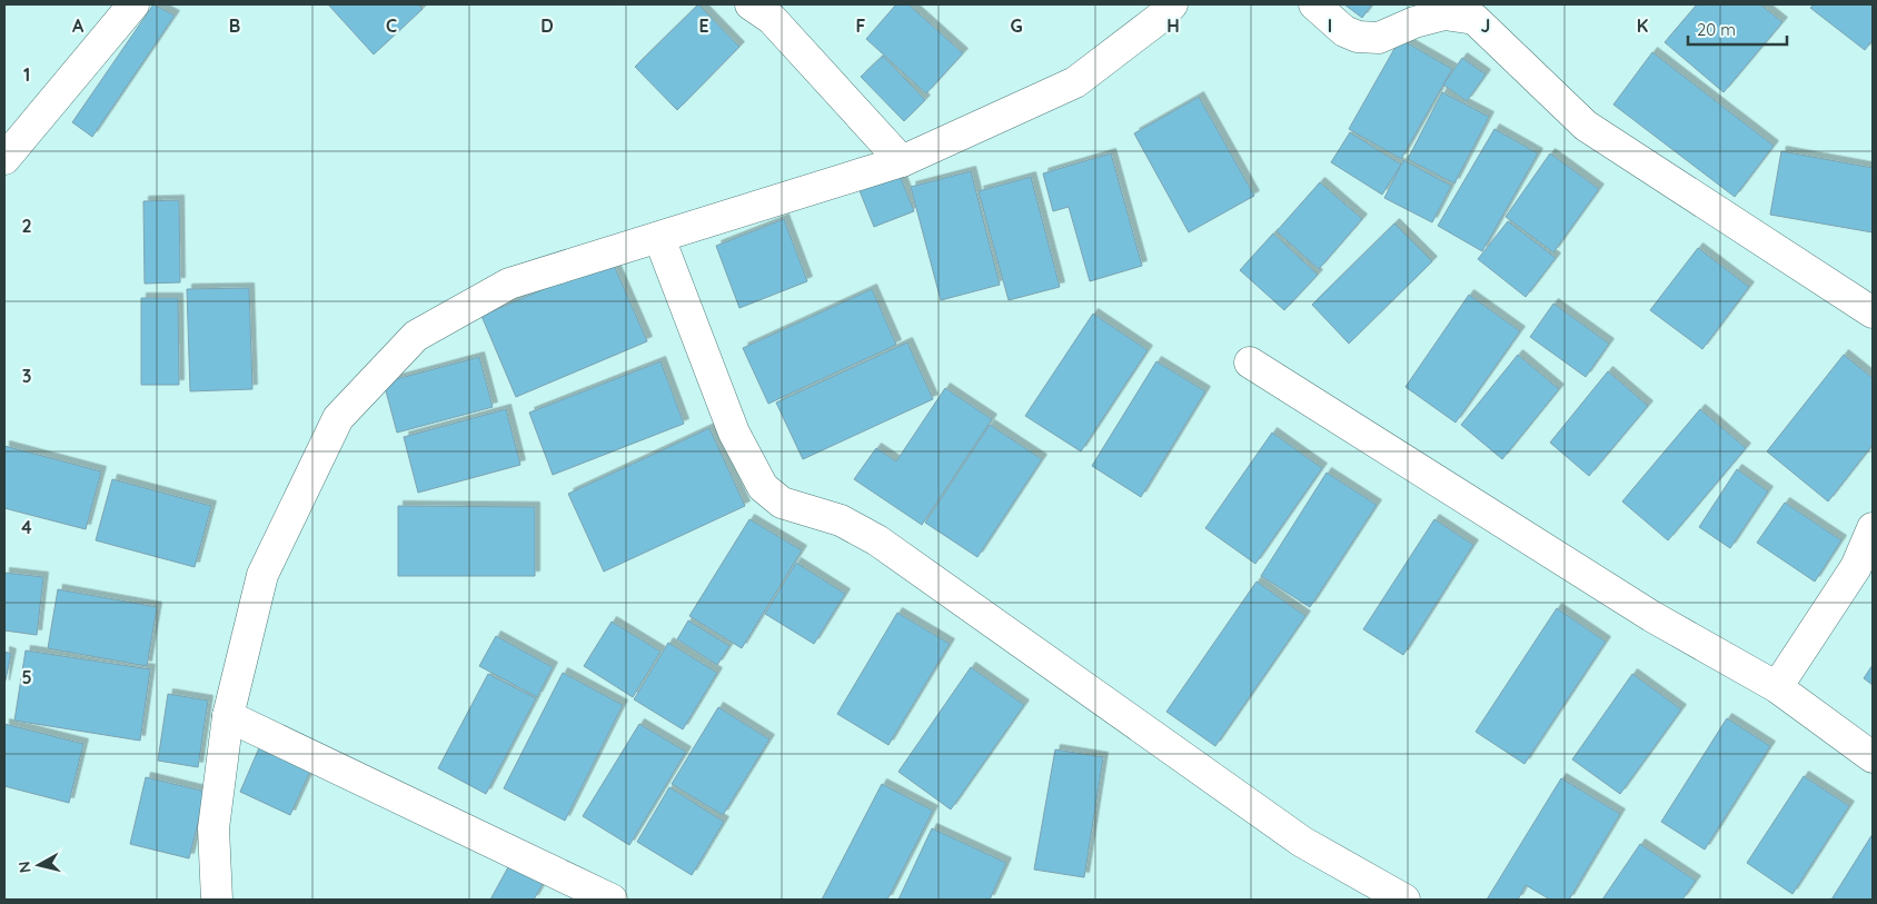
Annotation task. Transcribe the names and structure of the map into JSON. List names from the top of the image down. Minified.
{"scale_bar":"20 m","north":"left","grid":{"columns":["A","B","C","D","E","F","G","H","I","J","K"],"rows":["1","2","3","4","5"]}}
